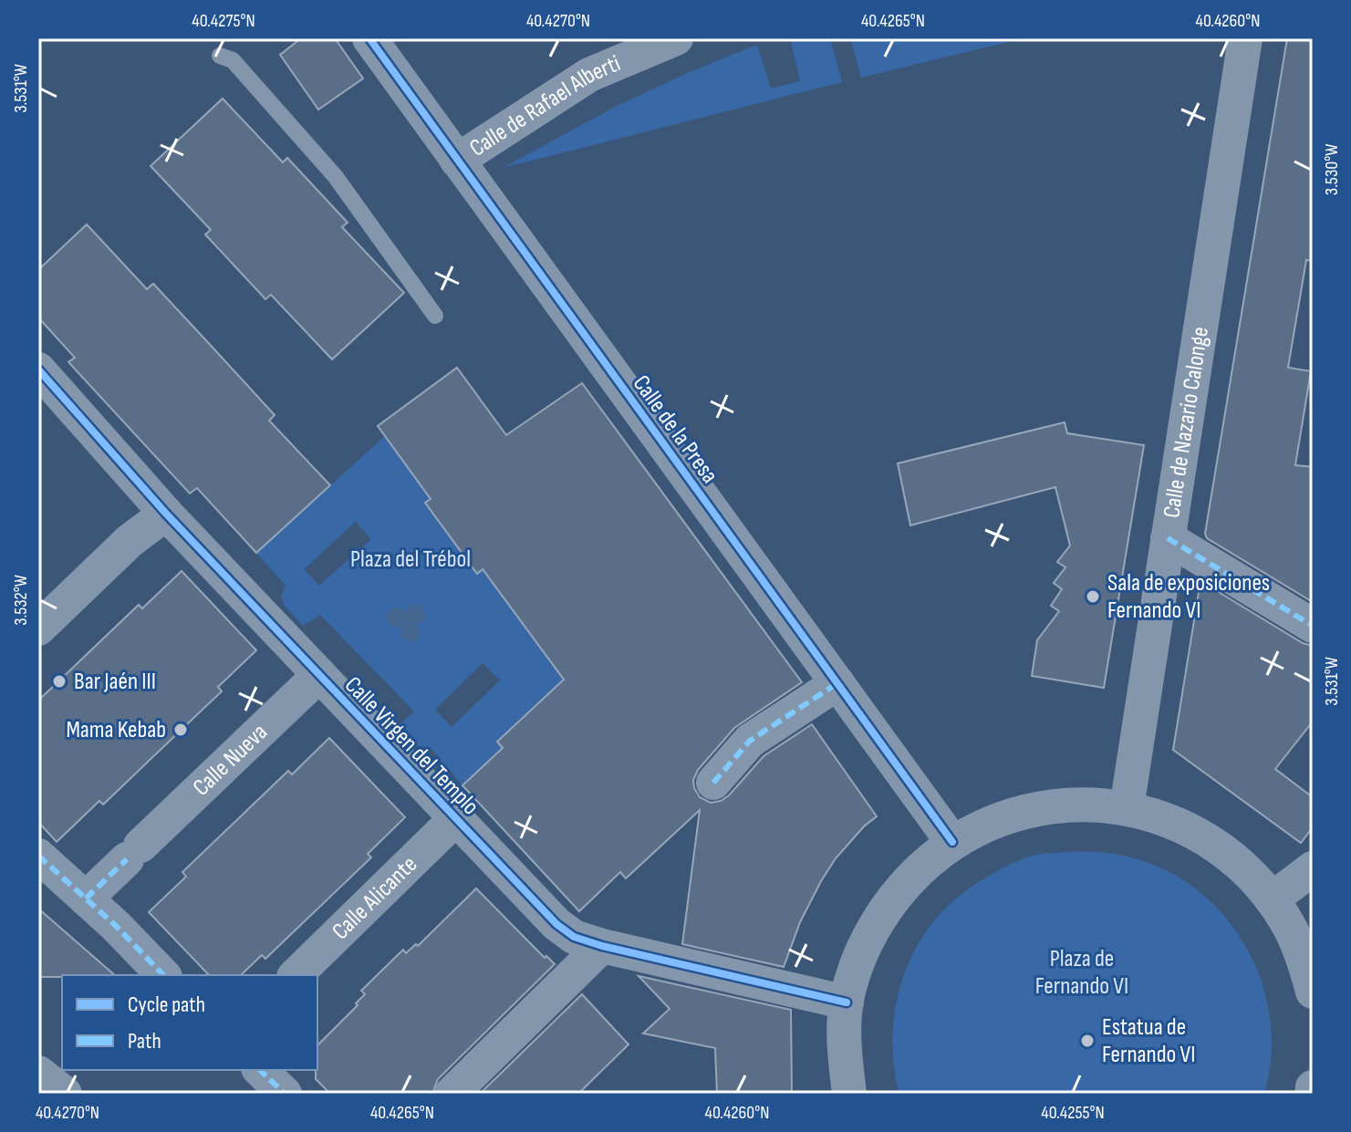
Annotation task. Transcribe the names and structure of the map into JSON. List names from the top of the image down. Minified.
{"streets":{"street":["Calle de Rafael Alberti","Calle de Nazario Calonge","Calle de la Presa","Calle Virgen del Templo","Calle Nueva","Calle Alicante"]},"crossings":[["Calle de Rafael Alberti","Calle de la Presa"],["Calle Virgen del Templo","Calle Nueva"],["Calle Virgen del Templo","Calle Alicante"]],"parks":["Plaza del Trébol","Plaza de Fernando VI"],"places":["Sala de exposiciones Fernando VI","Bar Jaén III","Mama Kebab","Estatua de Fernando VI"],"legend":["Cycle path","Path"],"coordinates":["40.4275°N","40.4270°N","40.4265°N","40.4260°N","3.531°W","3.530°W","3.532°W","40.4255°N"]}
